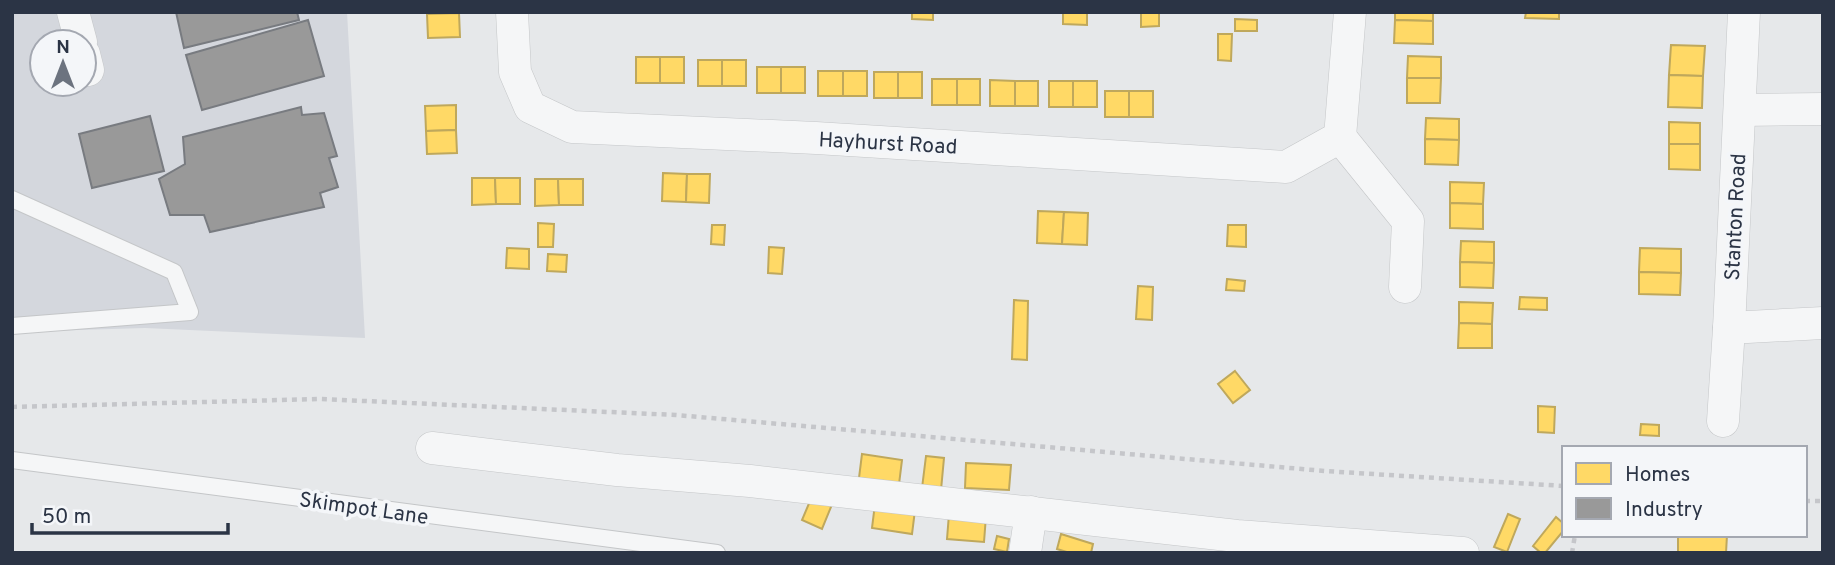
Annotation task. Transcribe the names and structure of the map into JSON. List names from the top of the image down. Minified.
{"streets":{"street":["Hayhurst Road","Stanton Road"],"lane":["Skimpot Lane"]},"legend":["Homes","Industry"],"scale_bar":"50 m","north":"top"}
